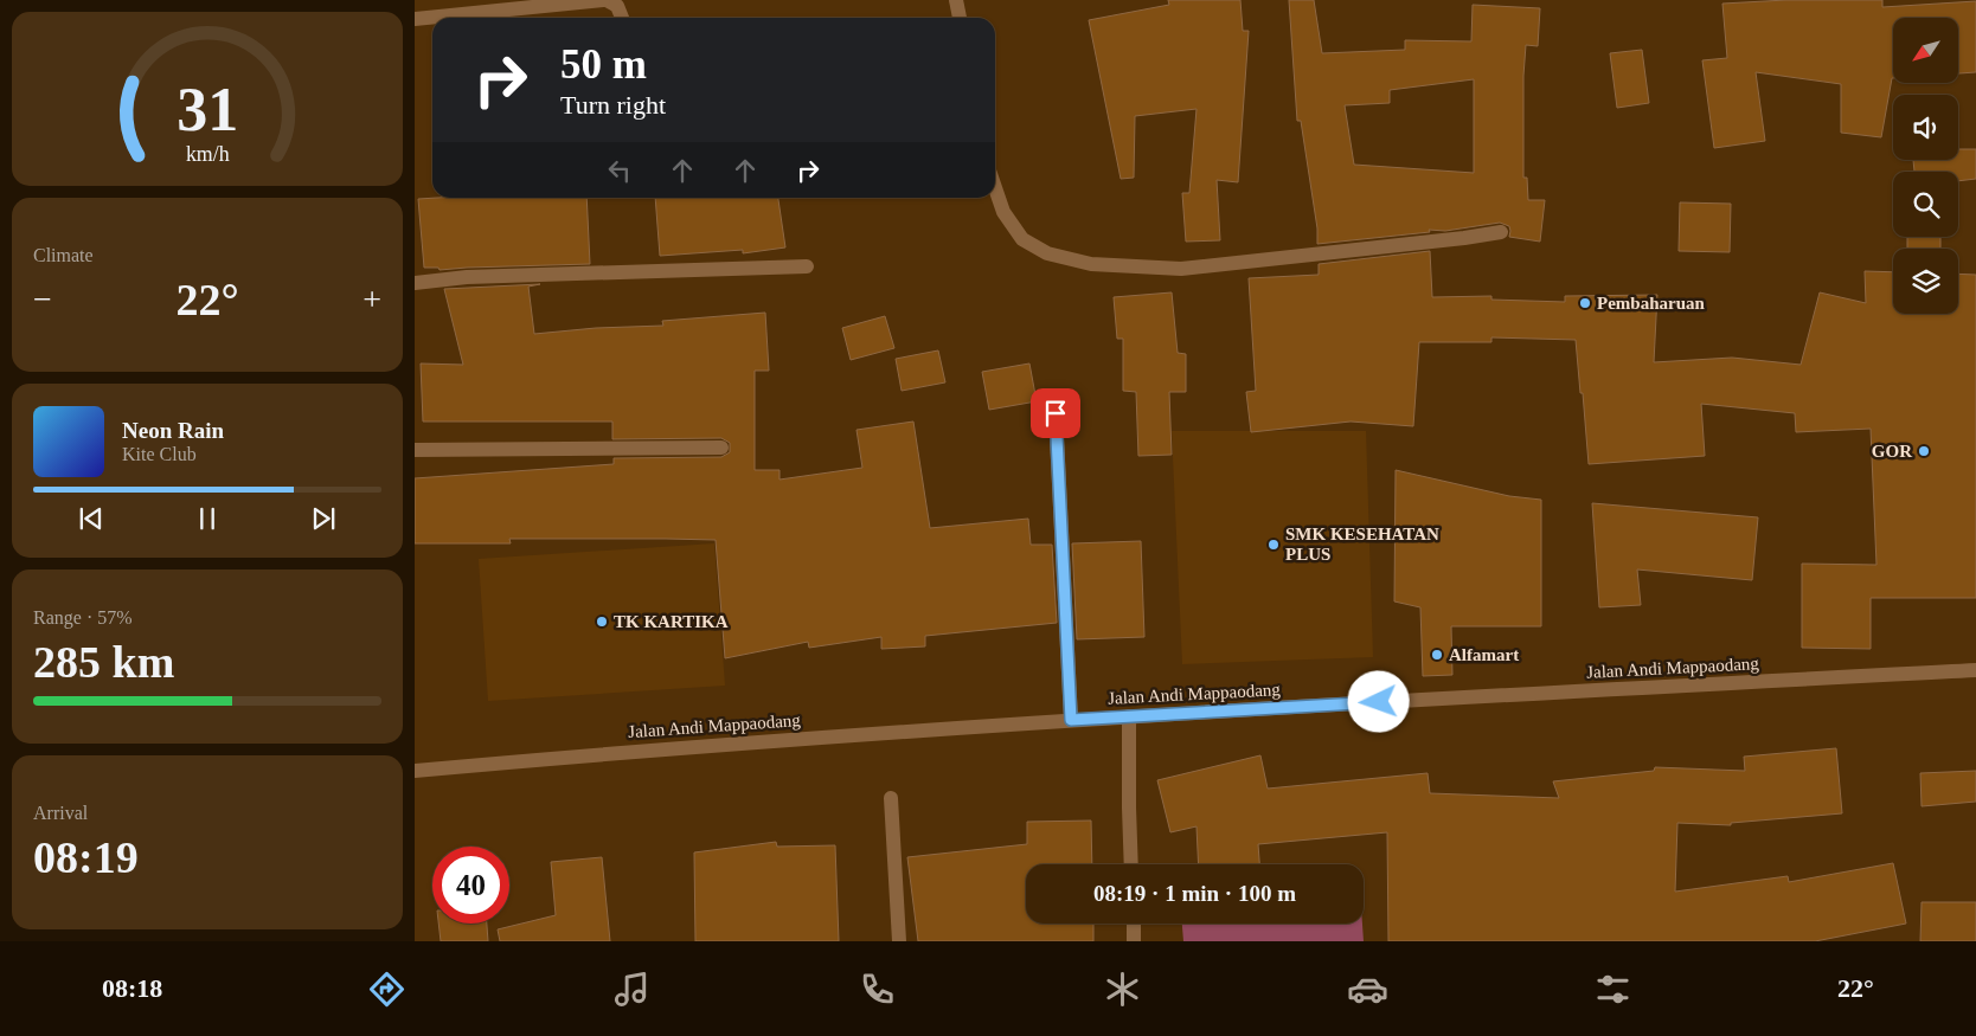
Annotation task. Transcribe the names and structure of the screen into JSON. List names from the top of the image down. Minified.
{"streets":{"street":["Jalan Andi Mappaodang"]},"places":["Pembaharuan","GOR","SMK KESEHATAN PLUS","TK KARTIKA","Alfamart"],"north":"bottom left","page":{"turn":["50 m","Turn right"],"tile":["Climate",["Range · 57%","285 km"],["Arrival","08:19"]],"heat":["−","22°","+"],"song":["Neon Rain","Kite Club"],"limit":"40","trip":"08:19 · 1 min · 100 m","tabs":["08:18","22°"],"gauge":["31","km/h"]}}
